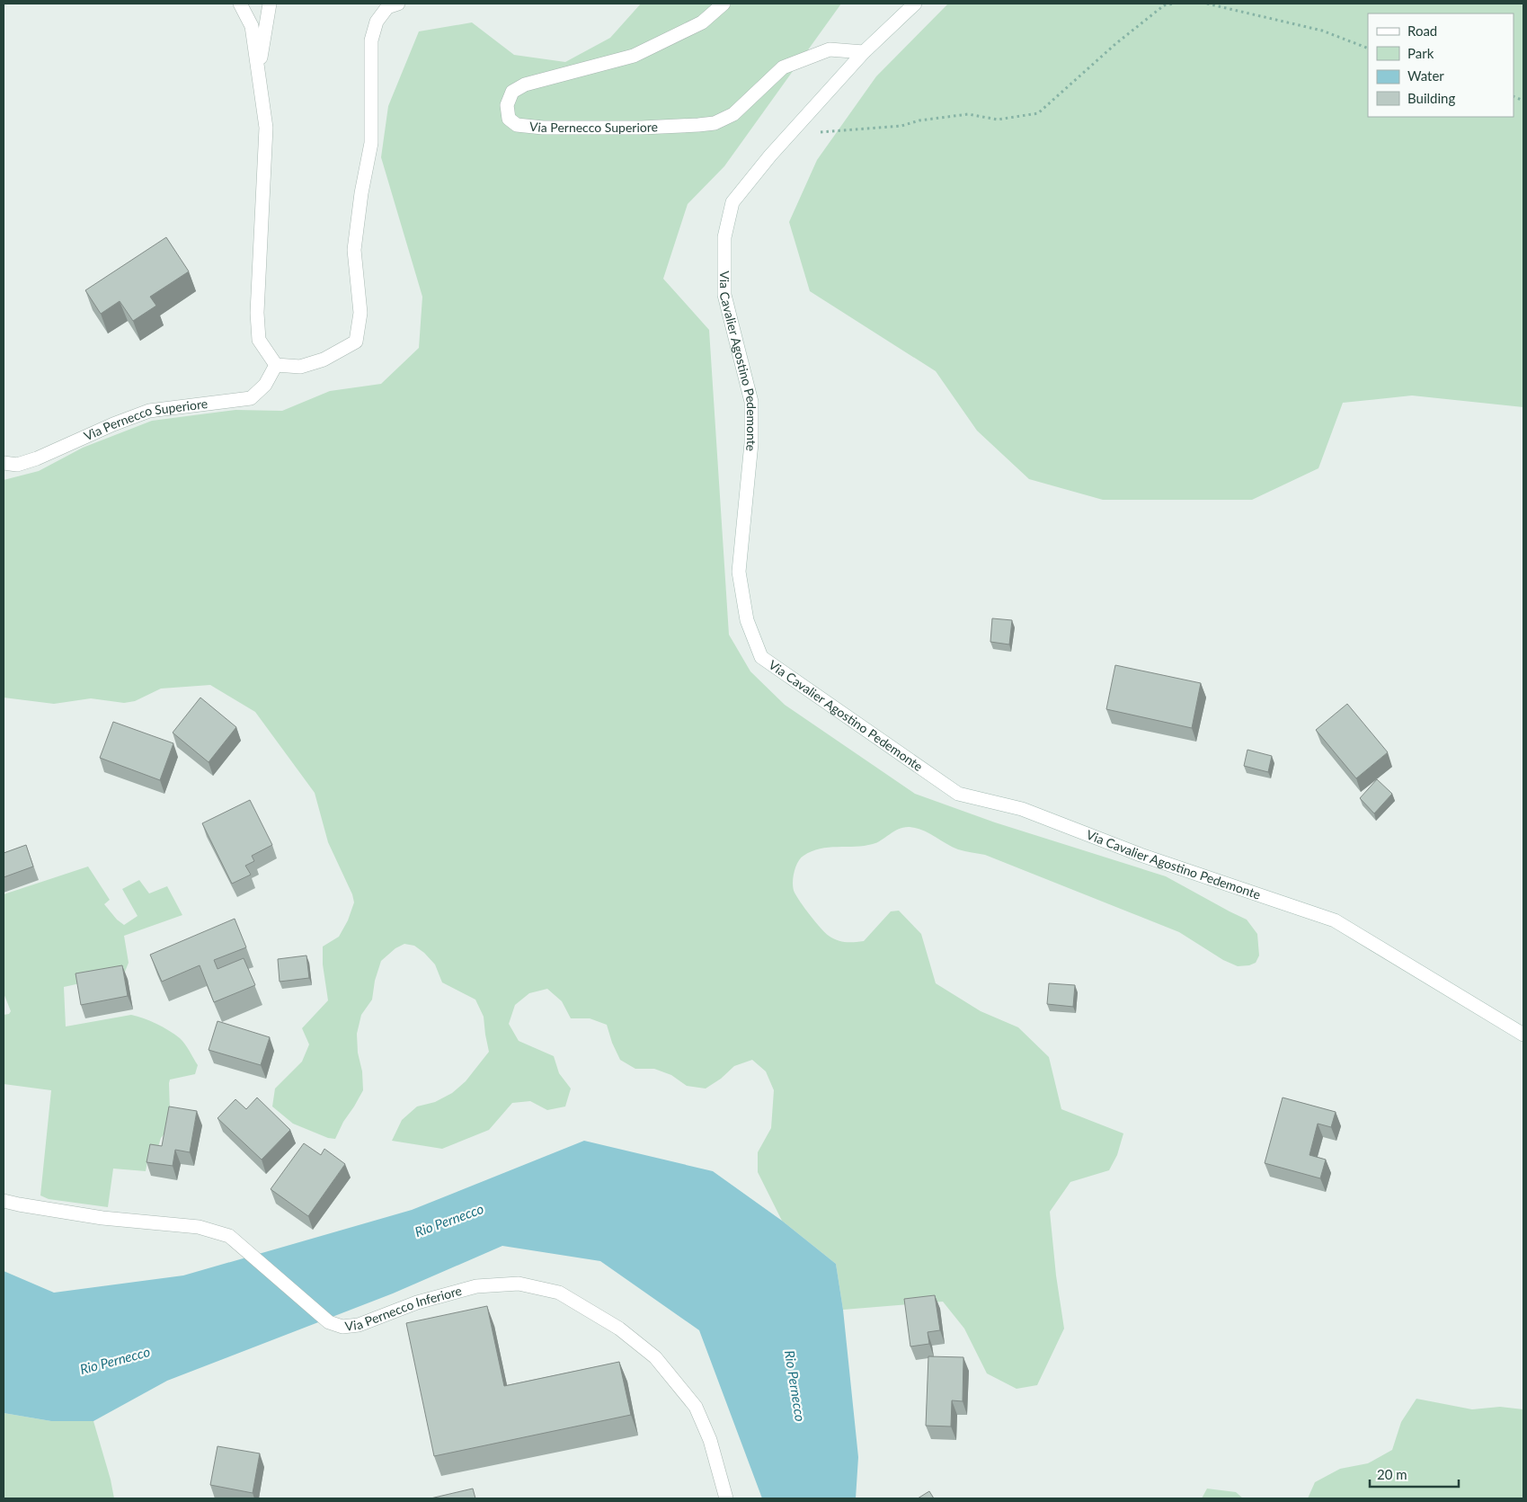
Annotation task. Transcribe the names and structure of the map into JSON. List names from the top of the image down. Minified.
{"streets":{"main road":["Via Pernecco Superiore","Via Cavalier Agostino Pedemonte","Via Pernecco Inferiore"]},"crossings":[["Via Pernecco Superiore","Via Cavalier Agostino Pedemonte"]],"water":["Rio Pernecco"],"legend":["Road","Park","Water","Building"],"scale_bar":"20 m"}
